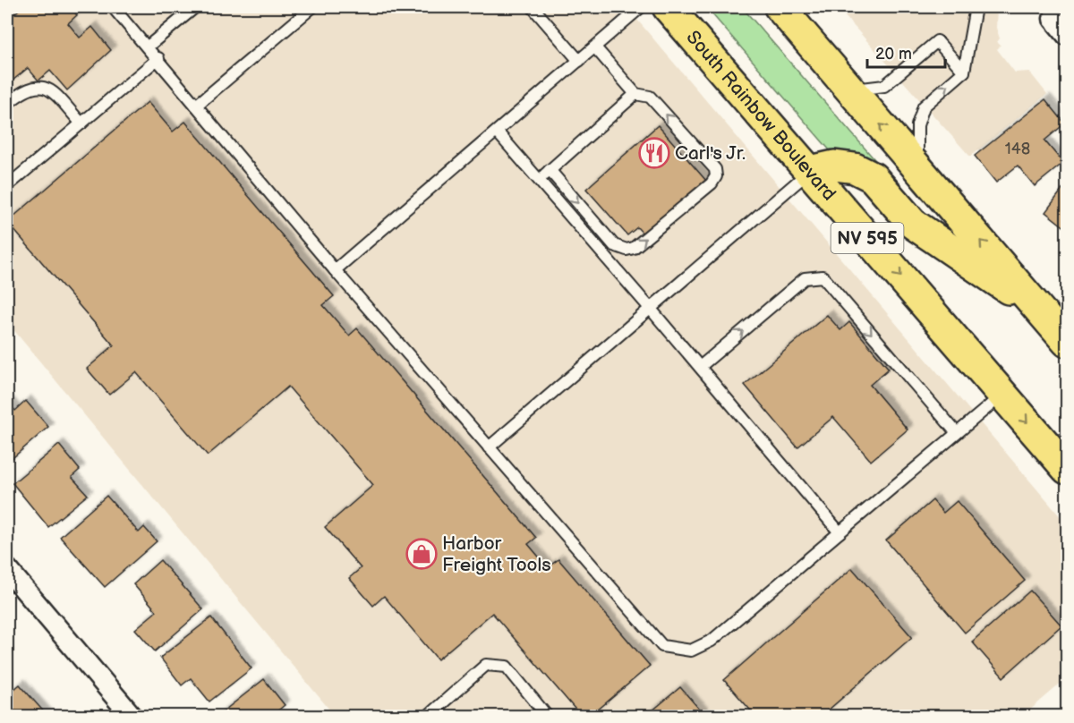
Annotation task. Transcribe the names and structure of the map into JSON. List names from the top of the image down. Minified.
{"streets":{"main road":["South Rainbow Boulevard","NV 595"]},"places":{"restaurant":["Carl's Jr."],"shop":["Harbor Freight Tools"]},"house_numbers":["148"],"scale_bar":"20 m"}
